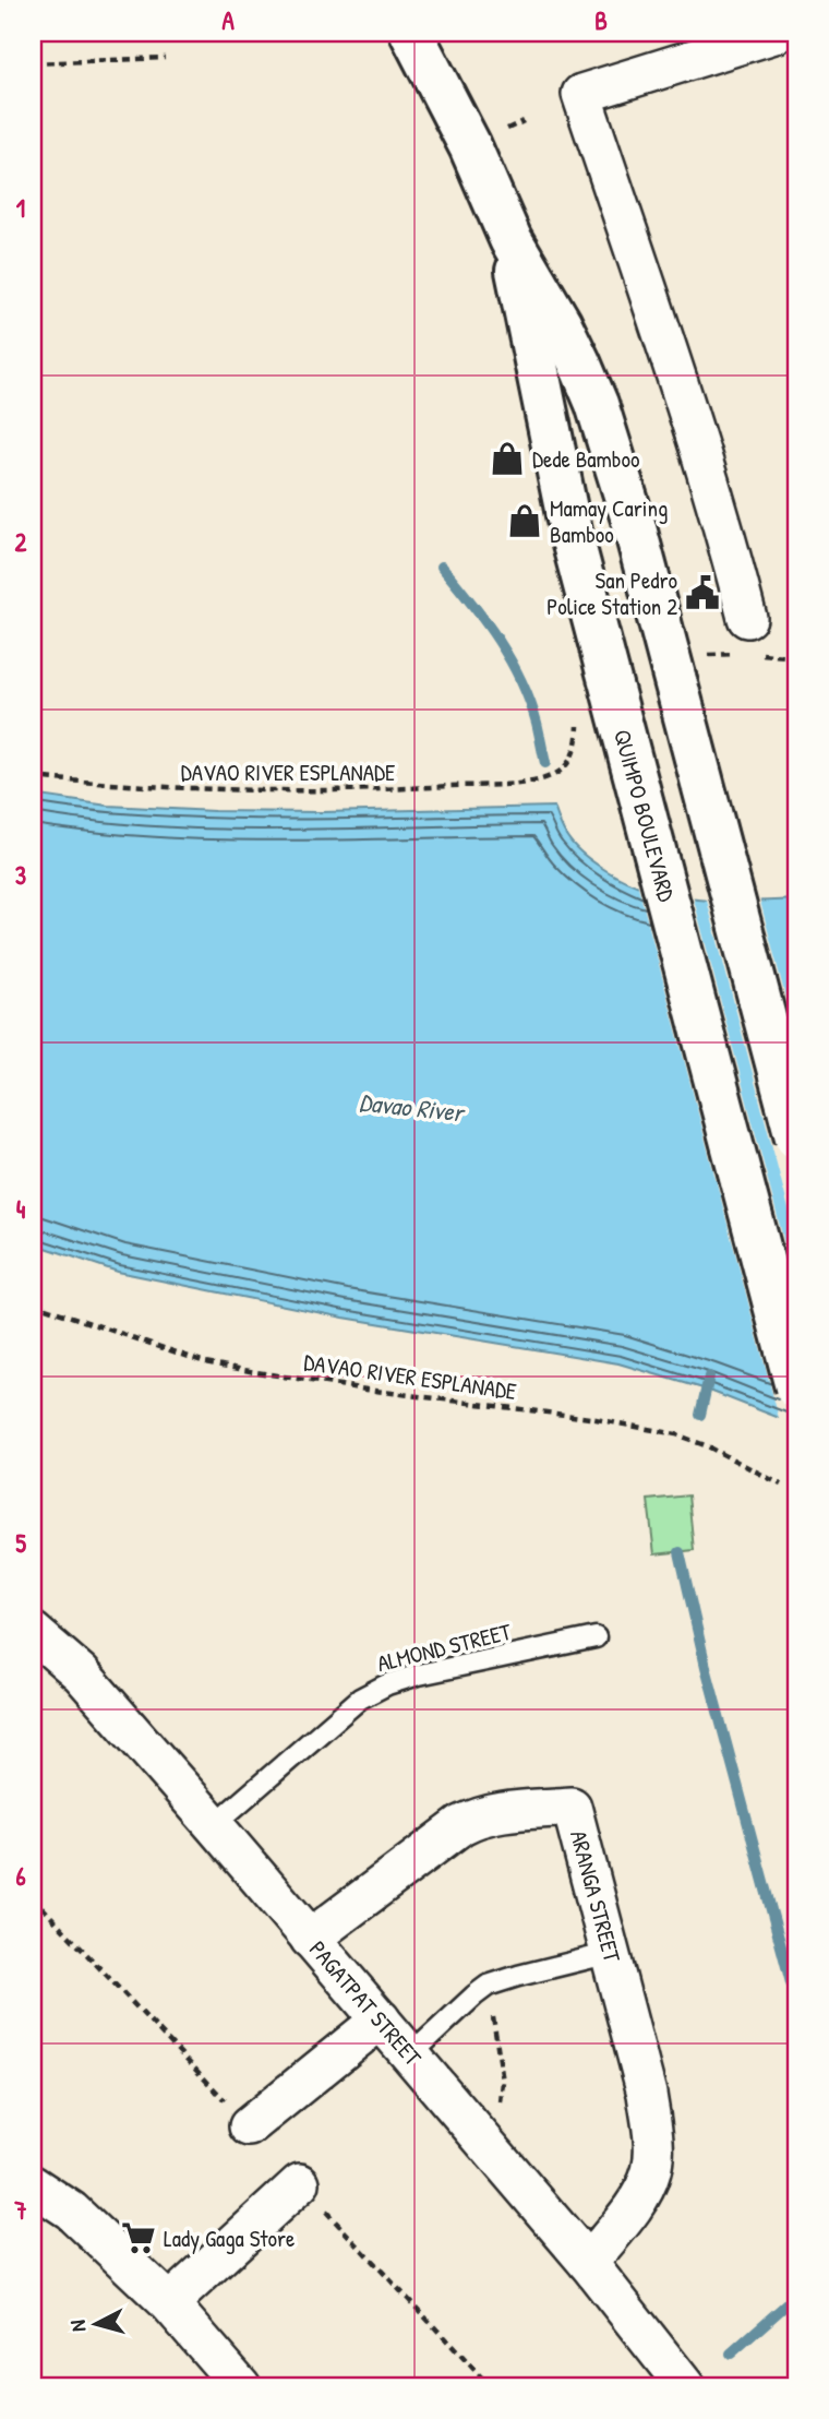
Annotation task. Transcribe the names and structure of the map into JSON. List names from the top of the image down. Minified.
{"streets":{"main road":["QUIMPO BOULEVARD"],"street":["ARANGA STREET","PAGATPAT STREET"],"lane":["ALMOND STREET"],"path":["DAVAO RIVER ESPLANADE"]},"crossings":[["ALMOND STREET","PAGATPAT STREET"],["ARANGA STREET","PAGATPAT STREET"]],"water":["Davao River"],"places":{"shop":["Dede Bamboo","Mamay Caring Bamboo"],"public building":["San Pedro Police Station 2"],"supermarket":["Lady Gaga Store"]},"north":"left","grid":{"columns":["A","B"],"rows":["1","2","3","4","5","6","7"]}}
